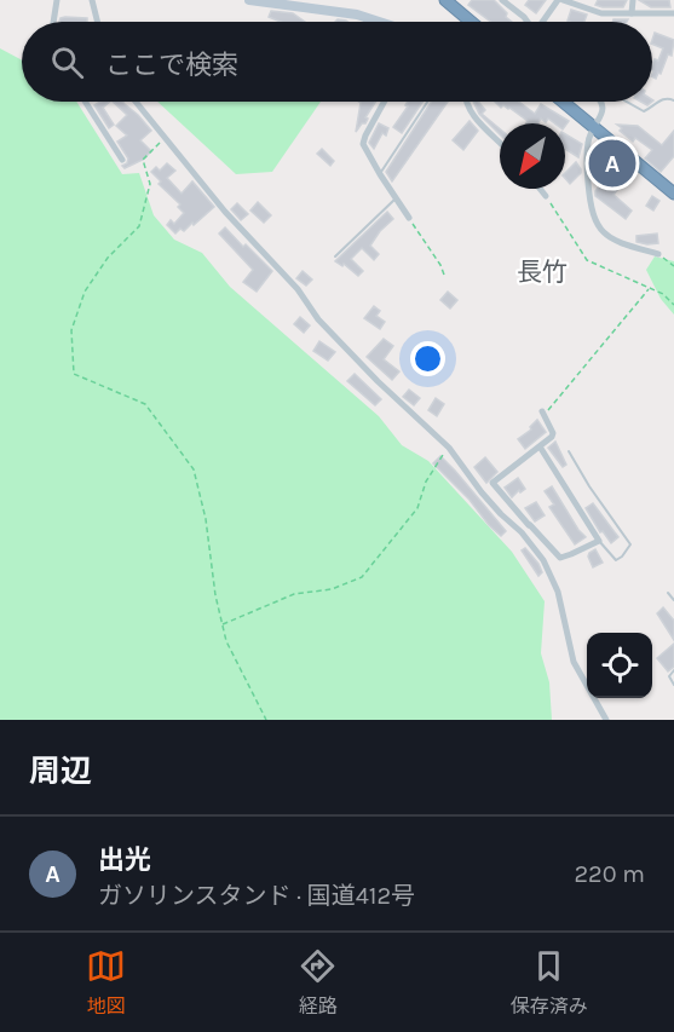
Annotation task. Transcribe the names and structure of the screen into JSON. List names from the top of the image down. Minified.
{"districts":["長竹"],"north":"bottom left","page":{"search":"ここで検索","pins":"A","heading":"周辺","list":[{"mark":"A","name":"出光","note":"ガソリンスタンド · 国道412号","value":"220 m"}],"nav":["地図","経路","保存済み"]}}
